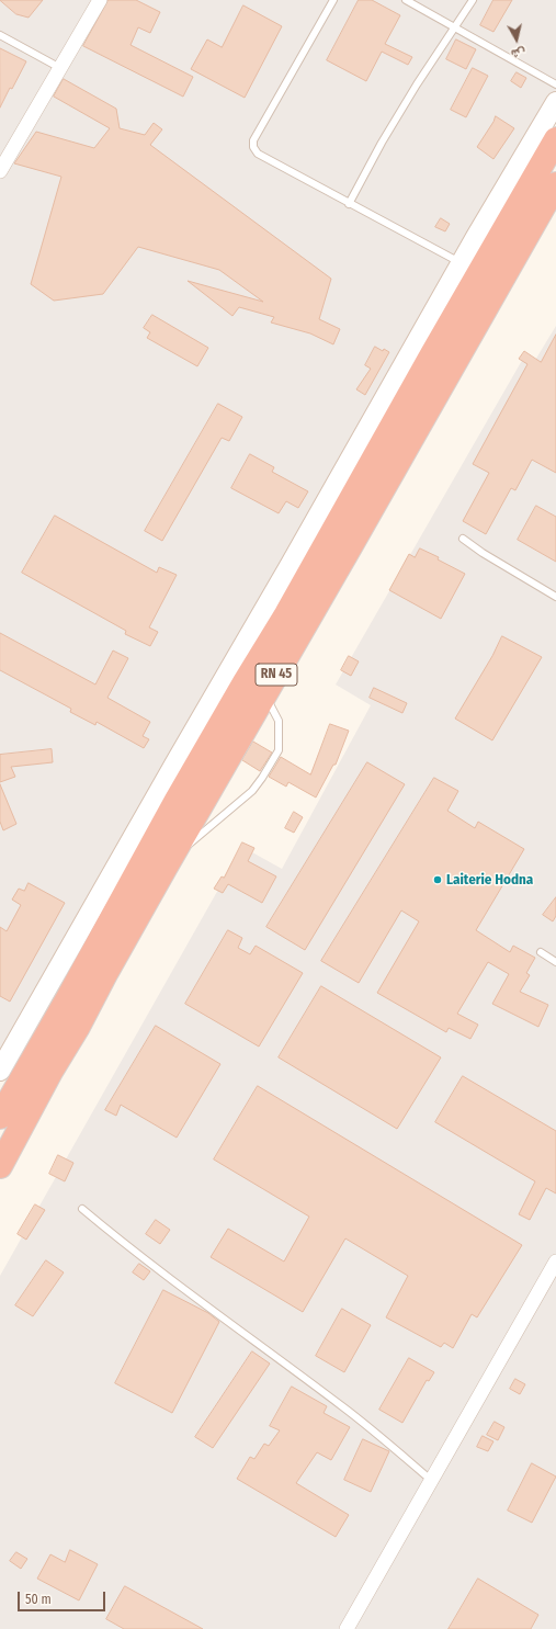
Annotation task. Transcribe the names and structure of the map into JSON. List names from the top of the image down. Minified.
{"streets":{"highway":["RN 45"]},"places":["Laiterie Hodna"],"scale_bar":"50 m","north":"bottom"}
